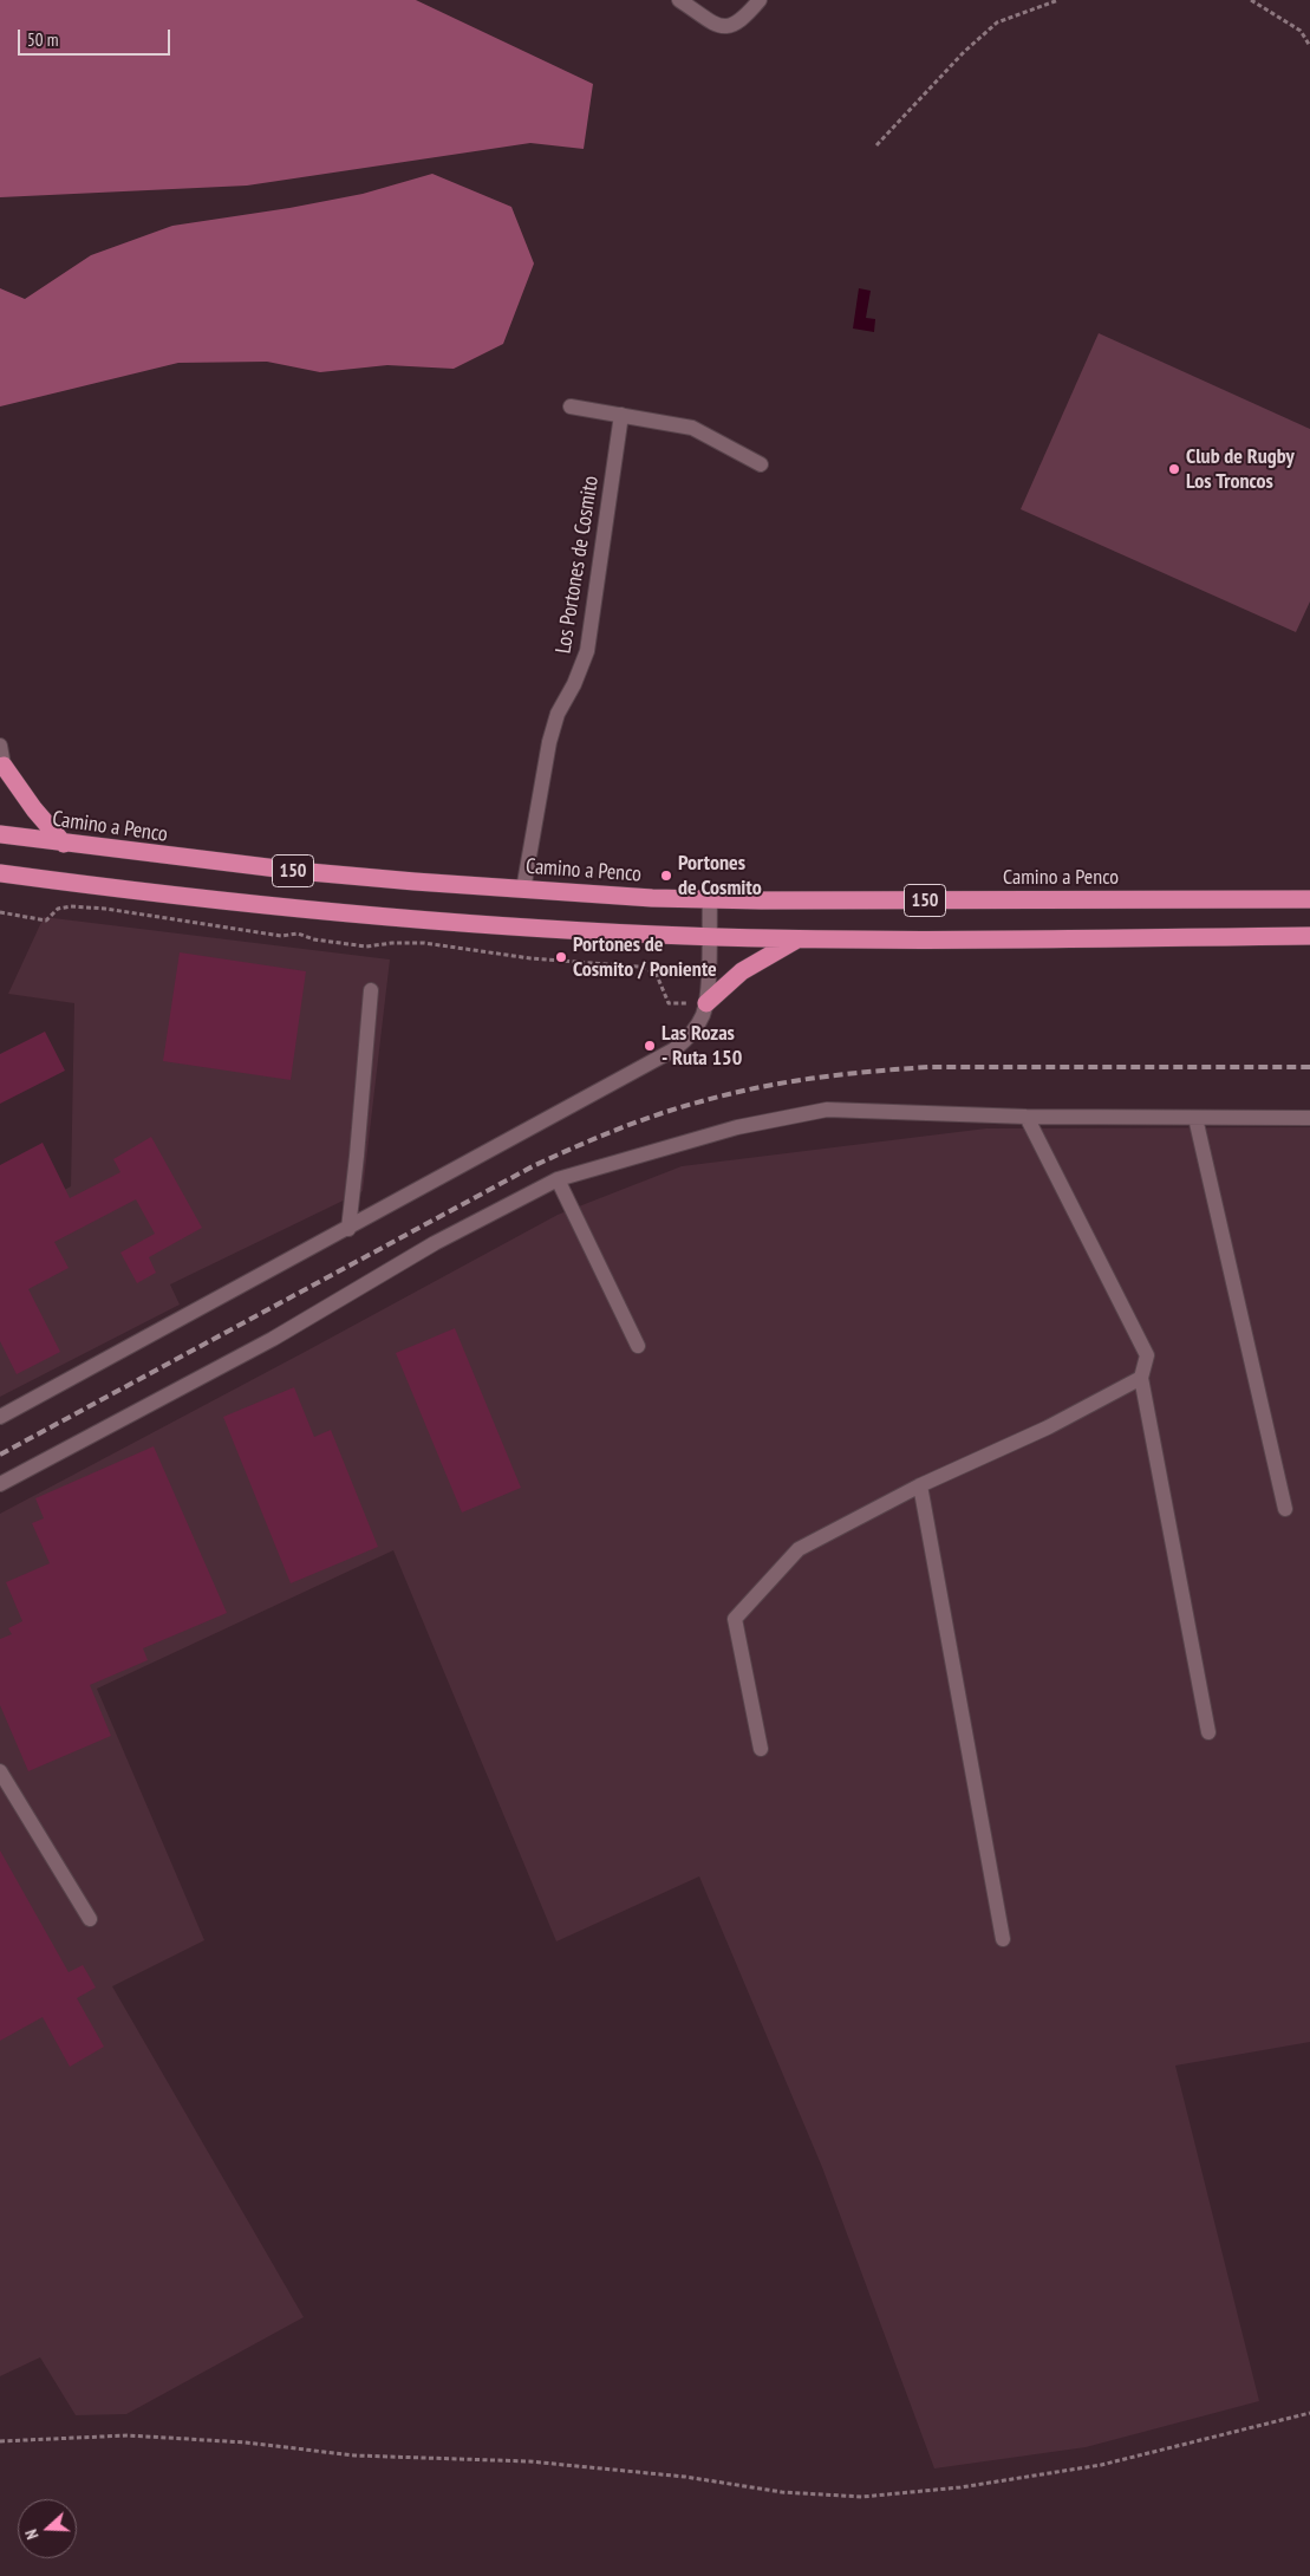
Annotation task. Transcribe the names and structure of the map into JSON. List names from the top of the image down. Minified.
{"streets":{"highway":["Camino a Penco","150"],"street":["Los Portones de Cosmito"]},"crossings":[["Los Portones de Cosmito","Camino a Penco"]],"places":["Club de Rugby Los Troncos","Portones de Cosmito","Portones de Cosmito / Poniente","Las Rozas - Ruta 150"],"scale_bar":"50 m","north":"left"}
